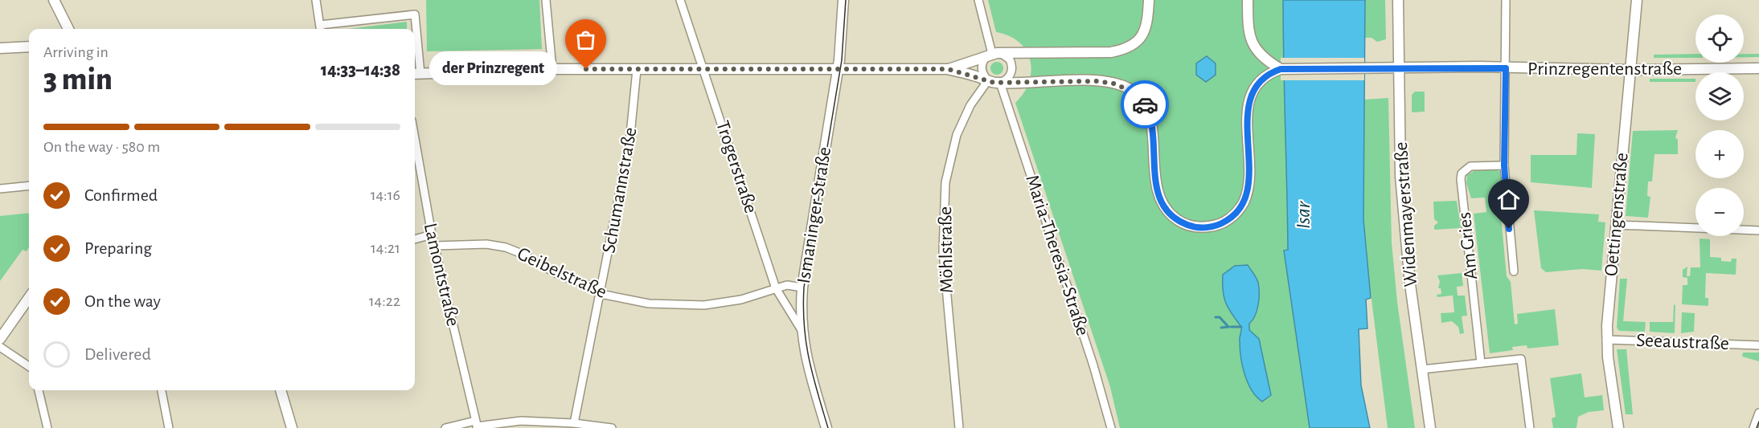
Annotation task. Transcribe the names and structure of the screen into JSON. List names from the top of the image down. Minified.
{"streets":{"main road":["Prinzregentenstraße","Widenmayerstraße","Oettingenstraße","Ismaninger Straße"],"street":["Trogerstraße","Schumannstraße","Am Gries","Möhlstraße","Maria-Theresia-Straße","Geibelstraße","Lamontstraße","Seeaustraße"]},"crossings":[["Prinzregentenstraße","Widenmayerstraße"],["Prinzregentenstraße","Oettingenstraße"],["Trogerstraße","Ismaninger Straße"],["Trogerstraße","Geibelstraße"],["Schumannstraße","Geibelstraße"],["Oettingenstraße","Seeaustraße"],["Ismaninger Straße","Geibelstraße"],["Möhlstraße","Maria-Theresia-Straße"],["Geibelstraße","Lamontstraße"]],"water":["Isar"],"places":["der Prinzregent"],"page":{"map_buttons":["+","−"],"heading":["3 min","Arriving in","14:33–14:38"],"bubble":"der Prinzregent","bar":"On the way · 580 m","list":[["Confirmed","14:16"],["Preparing","14:21"],["On the way","14:22"],"Delivered"]}}
